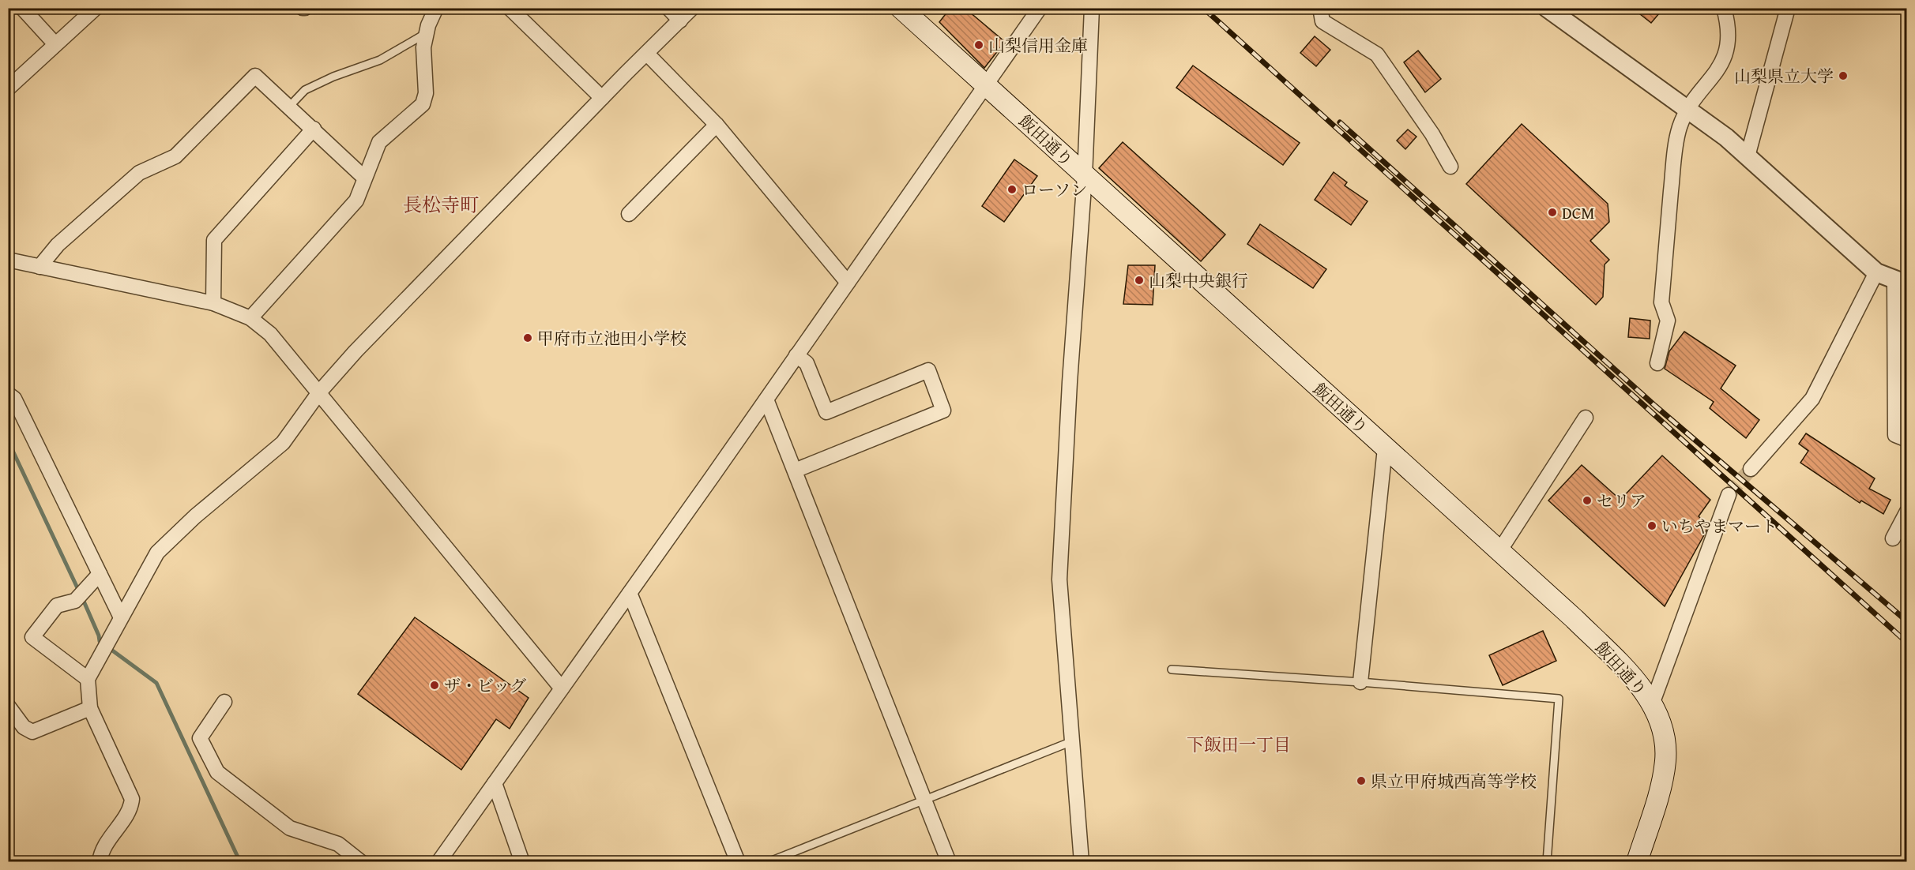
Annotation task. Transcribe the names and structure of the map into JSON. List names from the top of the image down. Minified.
{"streets":{"main road":["飯田通り"]},"districts":["長松寺町","下飯田一丁目"],"places":["山梨信用金庫","山梨県立大学","ローソン","DCM","山梨中央銀行","甲府市立池田小学校","セリア","いちやまマート","ザ・ビッグ","県立甲府城西高等学校"]}
